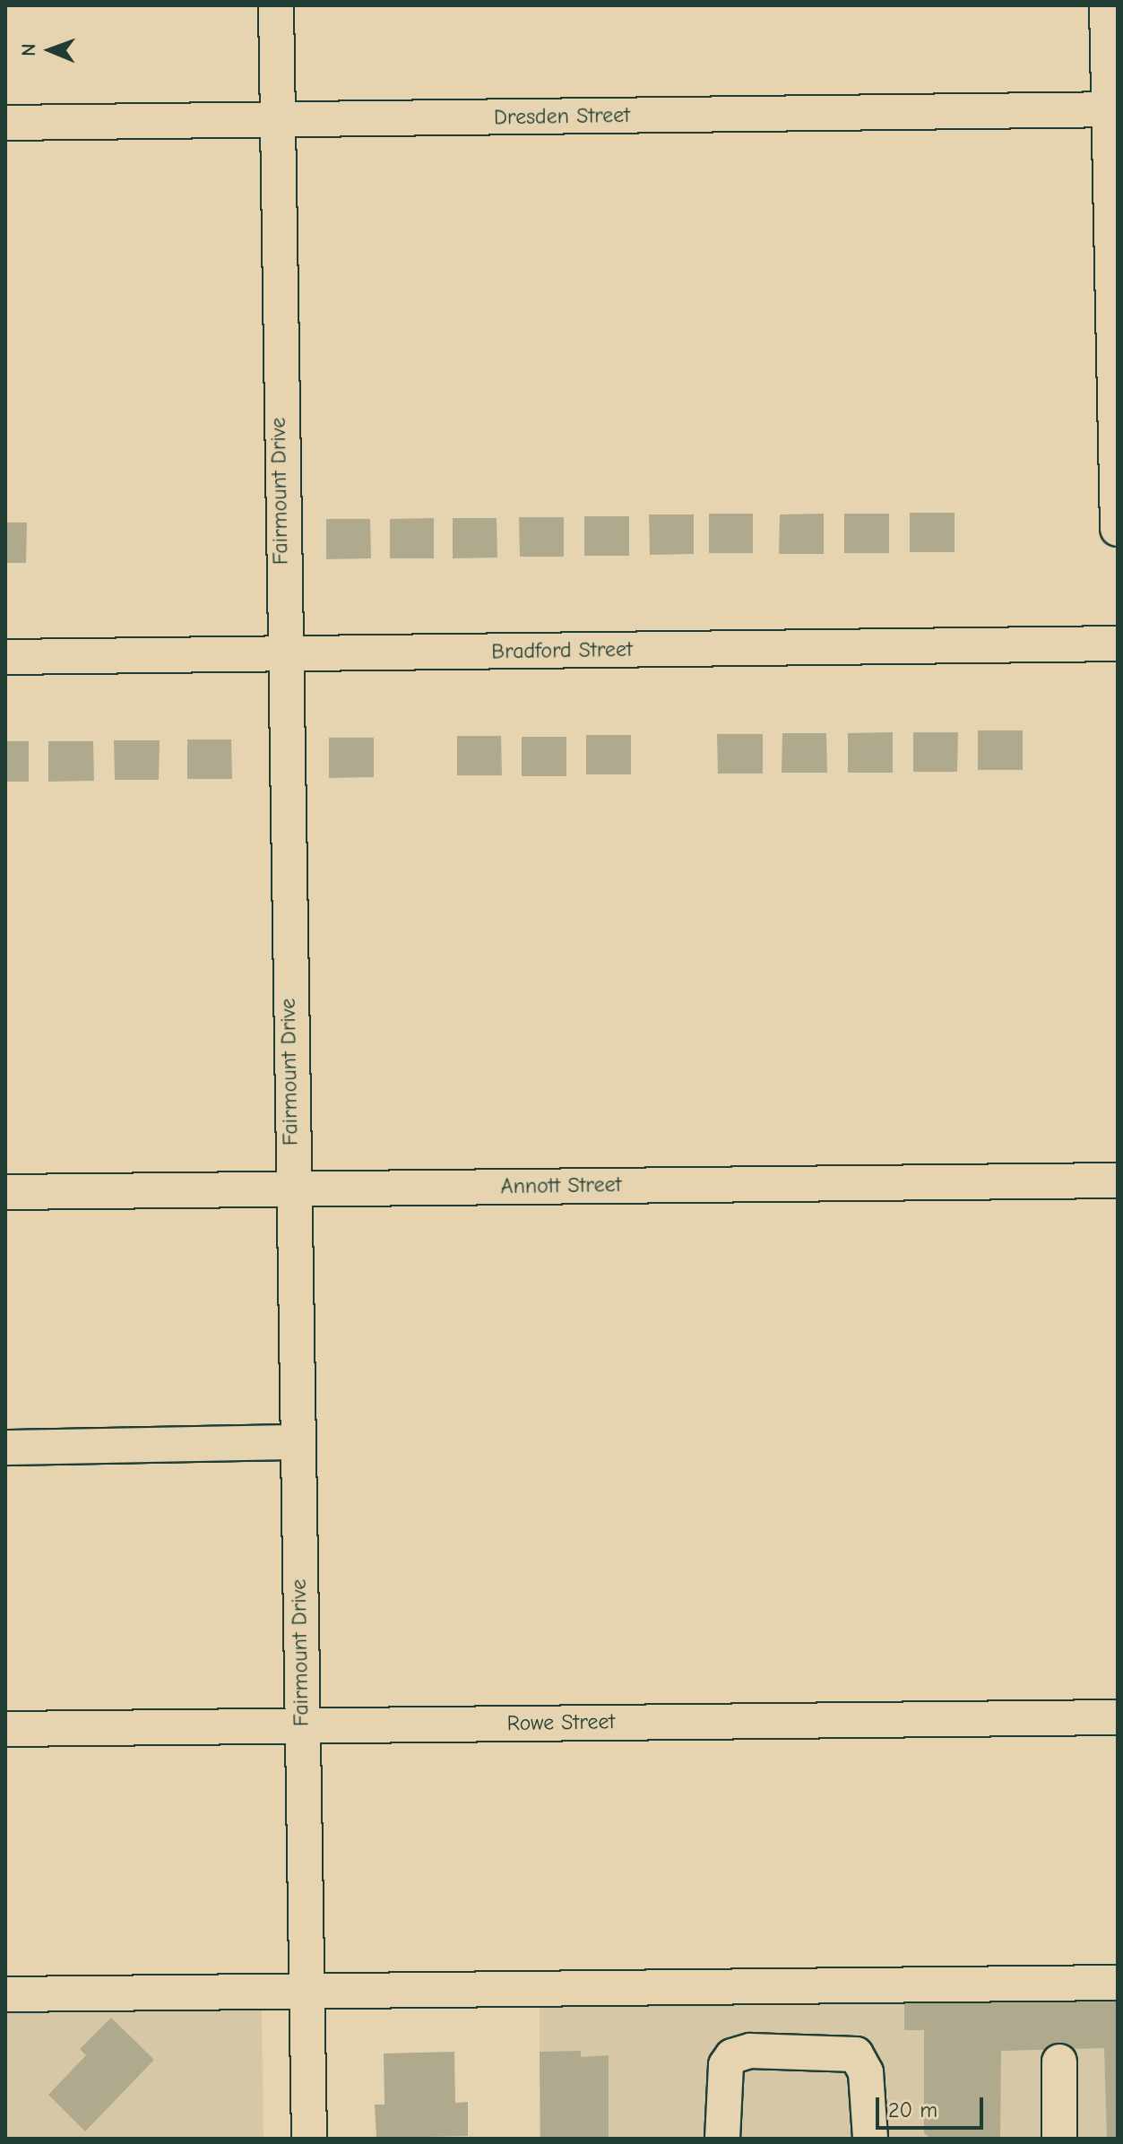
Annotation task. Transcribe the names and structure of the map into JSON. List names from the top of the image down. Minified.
{"streets":{"street":["Dresden Street","Fairmount Drive","Bradford Street","Annott Street","Rowe Street"]},"crossings":[["Dresden Street","Fairmount Drive"],["Fairmount Drive","Bradford Street"],["Fairmount Drive","Annott Street"],["Fairmount Drive","Rowe Street"]],"scale_bar":"20 m","north":"left"}
